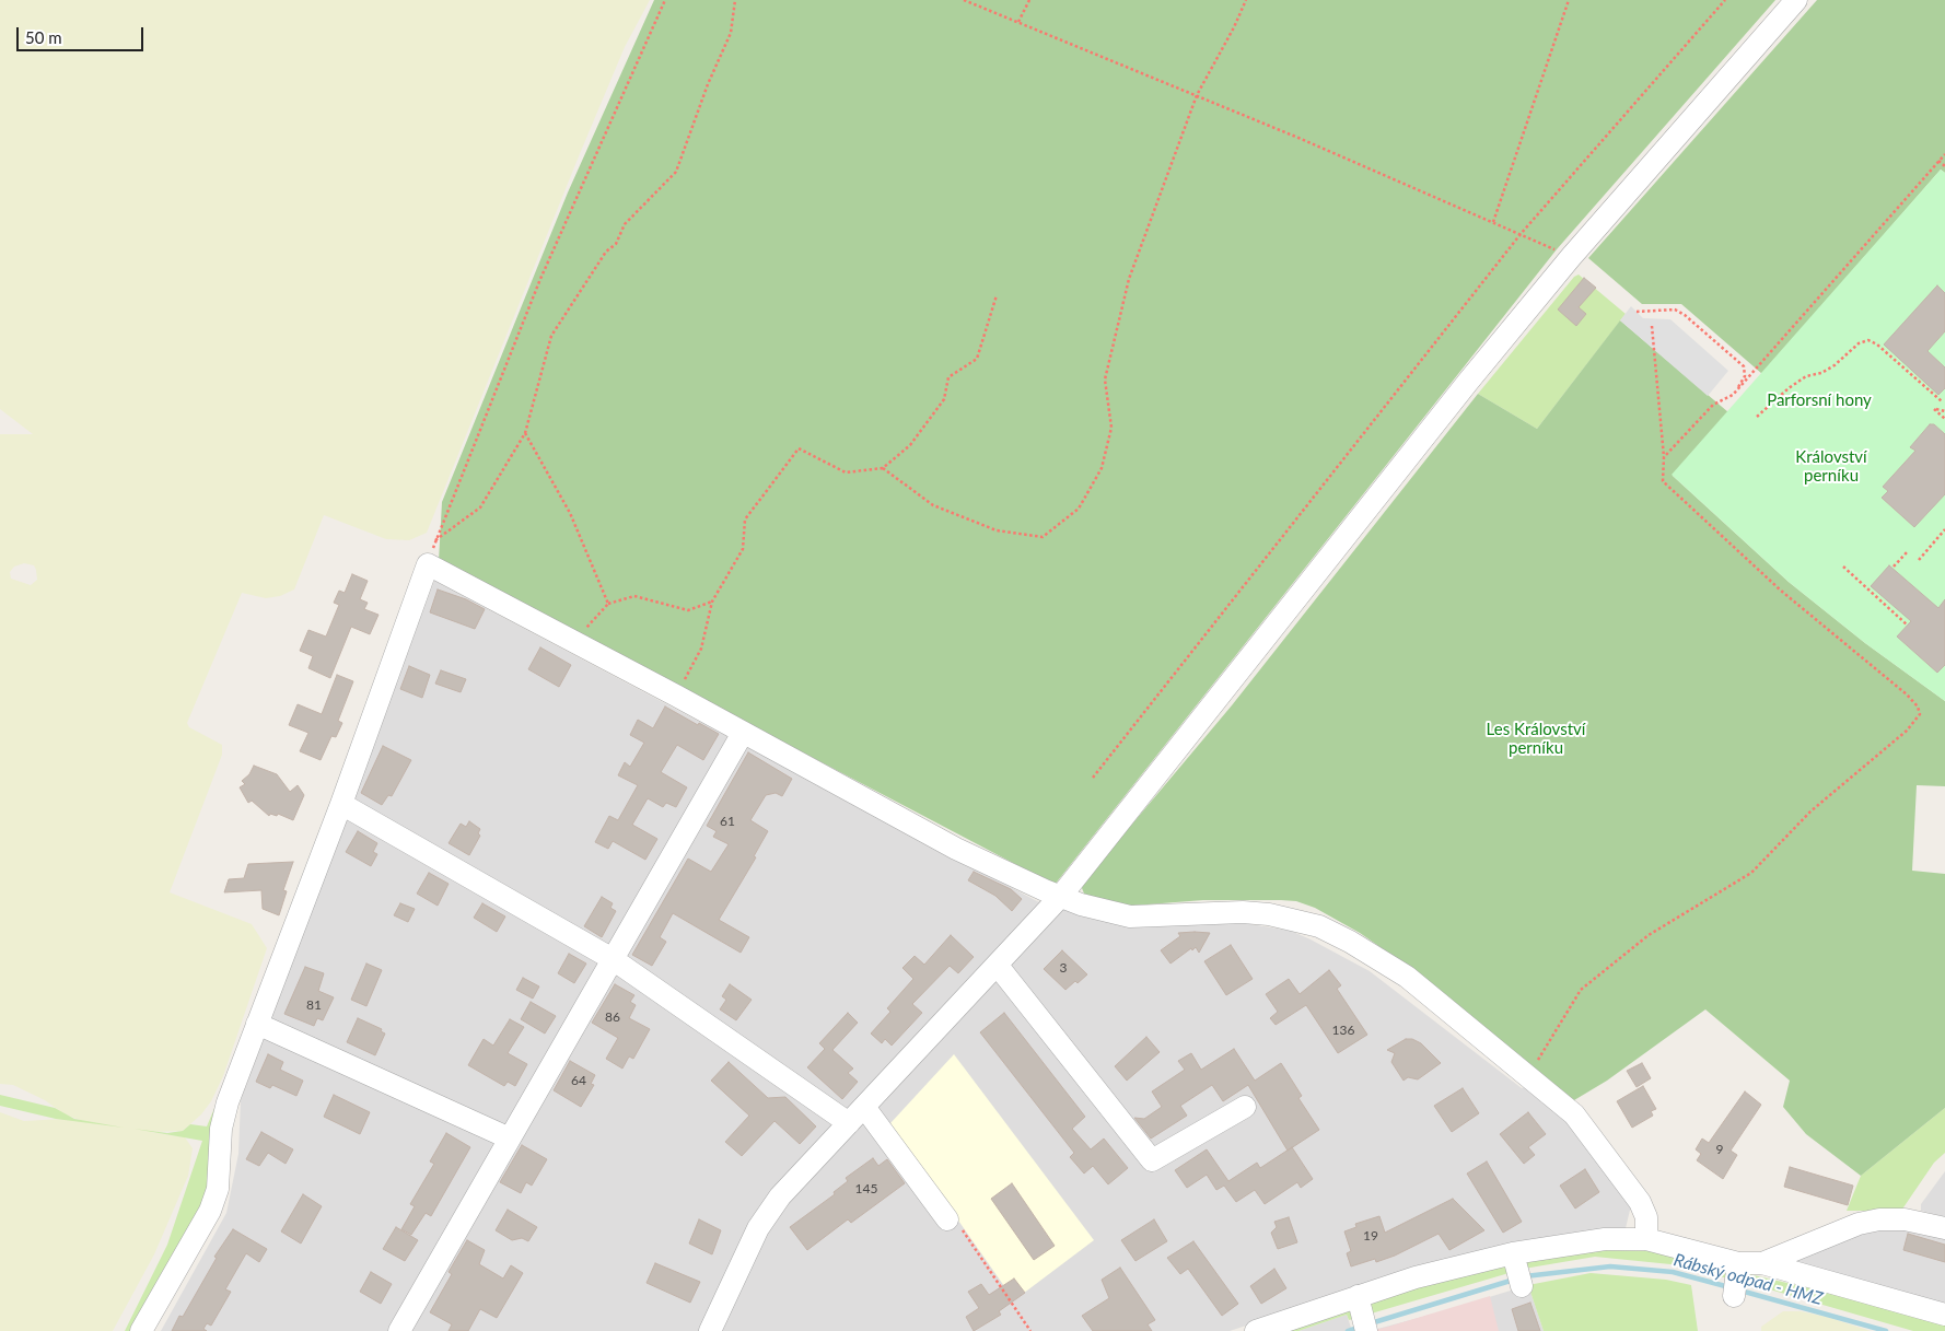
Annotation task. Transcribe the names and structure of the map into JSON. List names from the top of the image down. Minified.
{"water":["Rábský odpad - HMZ"],"parks":["Parforsní hony","Království perníku","Les Království perníku"],"house_numbers":["61","3","81","86","136","64","9","145","19"],"scale_bar":"50 m"}
